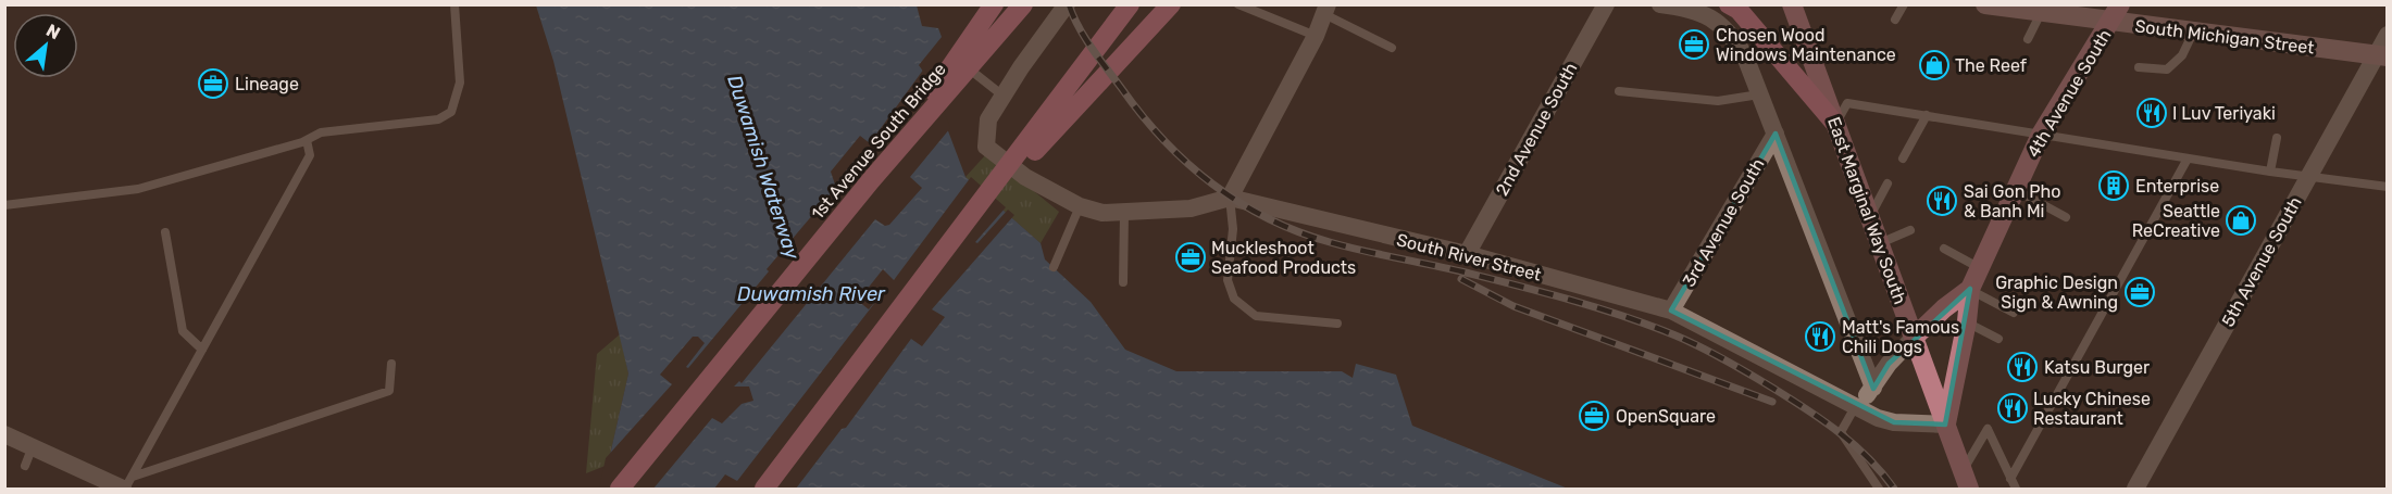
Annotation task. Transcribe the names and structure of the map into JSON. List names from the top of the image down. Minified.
{"streets":{"highway":["1st Avenue South Bridge"],"main road":["South Michigan Street","4th Avenue South","East Marginal Way South"],"street":["2nd Avenue South","3rd Avenue South","South River Street","5th Avenue South"]},"crossings":[["South Michigan Street","4th Avenue South"],["South Michigan Street","5th Avenue South"],["4th Avenue South","East Marginal Way South"],["4th Avenue South","South River Street"],["2nd Avenue South","South River Street"],["East Marginal Way South","South River Street"],["3rd Avenue South","South River Street"]],"water":["Duwamish Waterway","Duwamish River"],"places":{"office":["Chosen Wood Windows Maintenance","Lineage","Muckleshoot Seafood Products","Graphic Design Sign & Awning","OpenSquare"],"shop":["The Reef","Seattle ReCreative"],"restaurant":["I Luv Teriyaki","Sai Gon Pho & Banh Mi","Matt's Famous Chili Dogs","Katsu Burger","Lucky Chinese Restaurant"],"building":["Enterprise"]},"north":"top right"}
